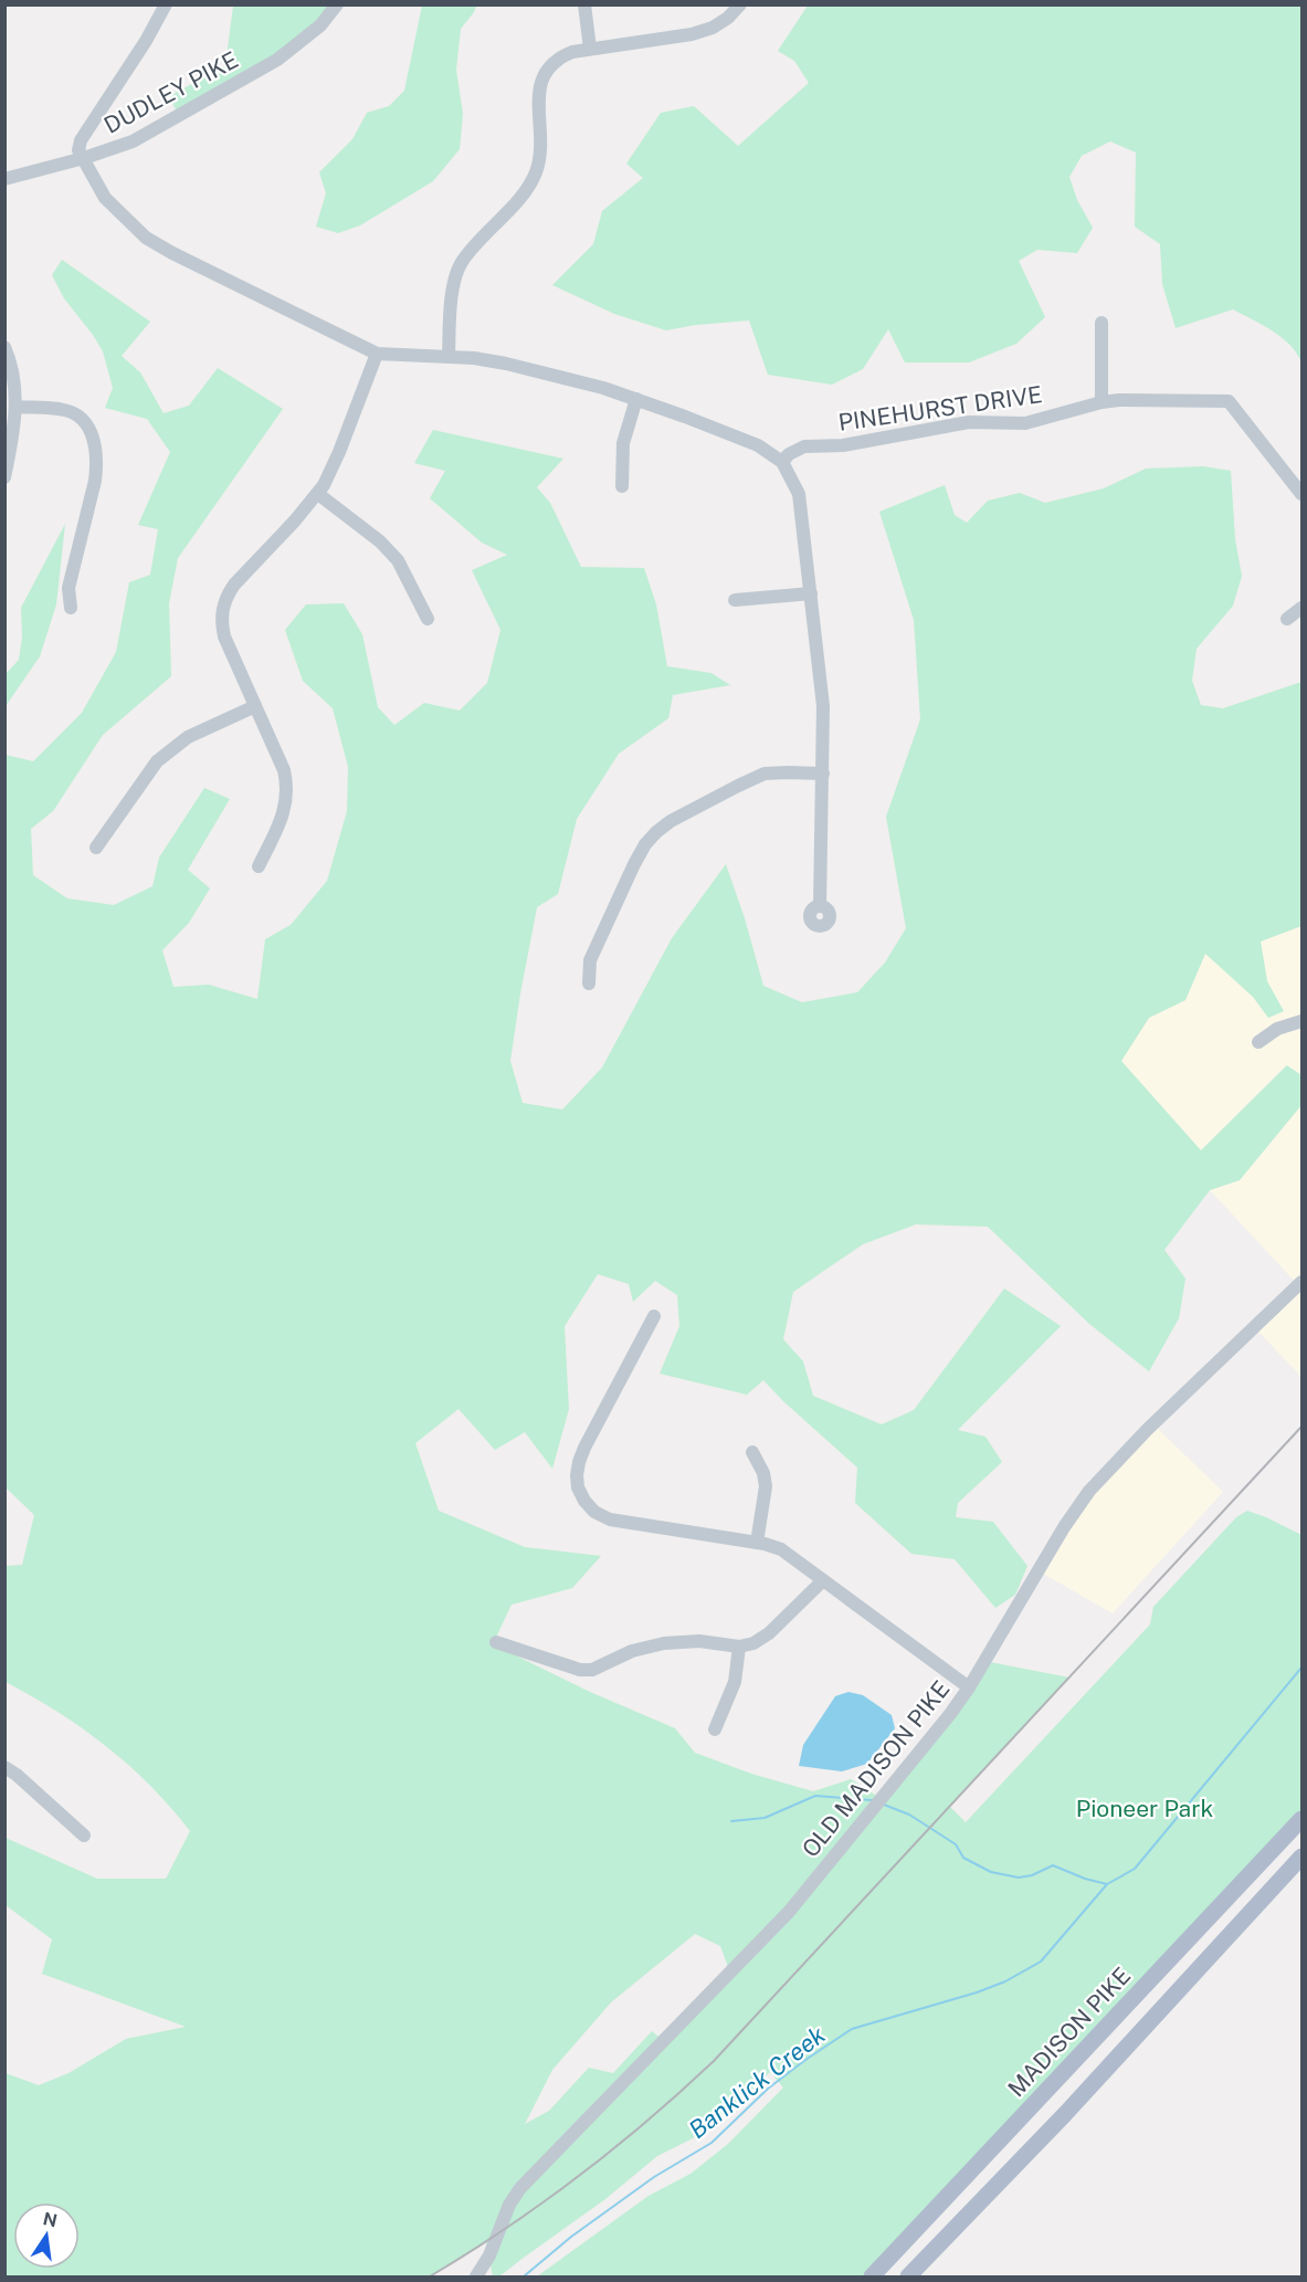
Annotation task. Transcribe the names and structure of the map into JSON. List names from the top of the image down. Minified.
{"streets":{"main road":["MADISON PIKE"],"street":["DUDLEY PIKE","PINEHURST DRIVE","OLD MADISON PIKE"]},"water":["Banklick Creek"],"parks":["Pioneer Park"],"north":"top"}
